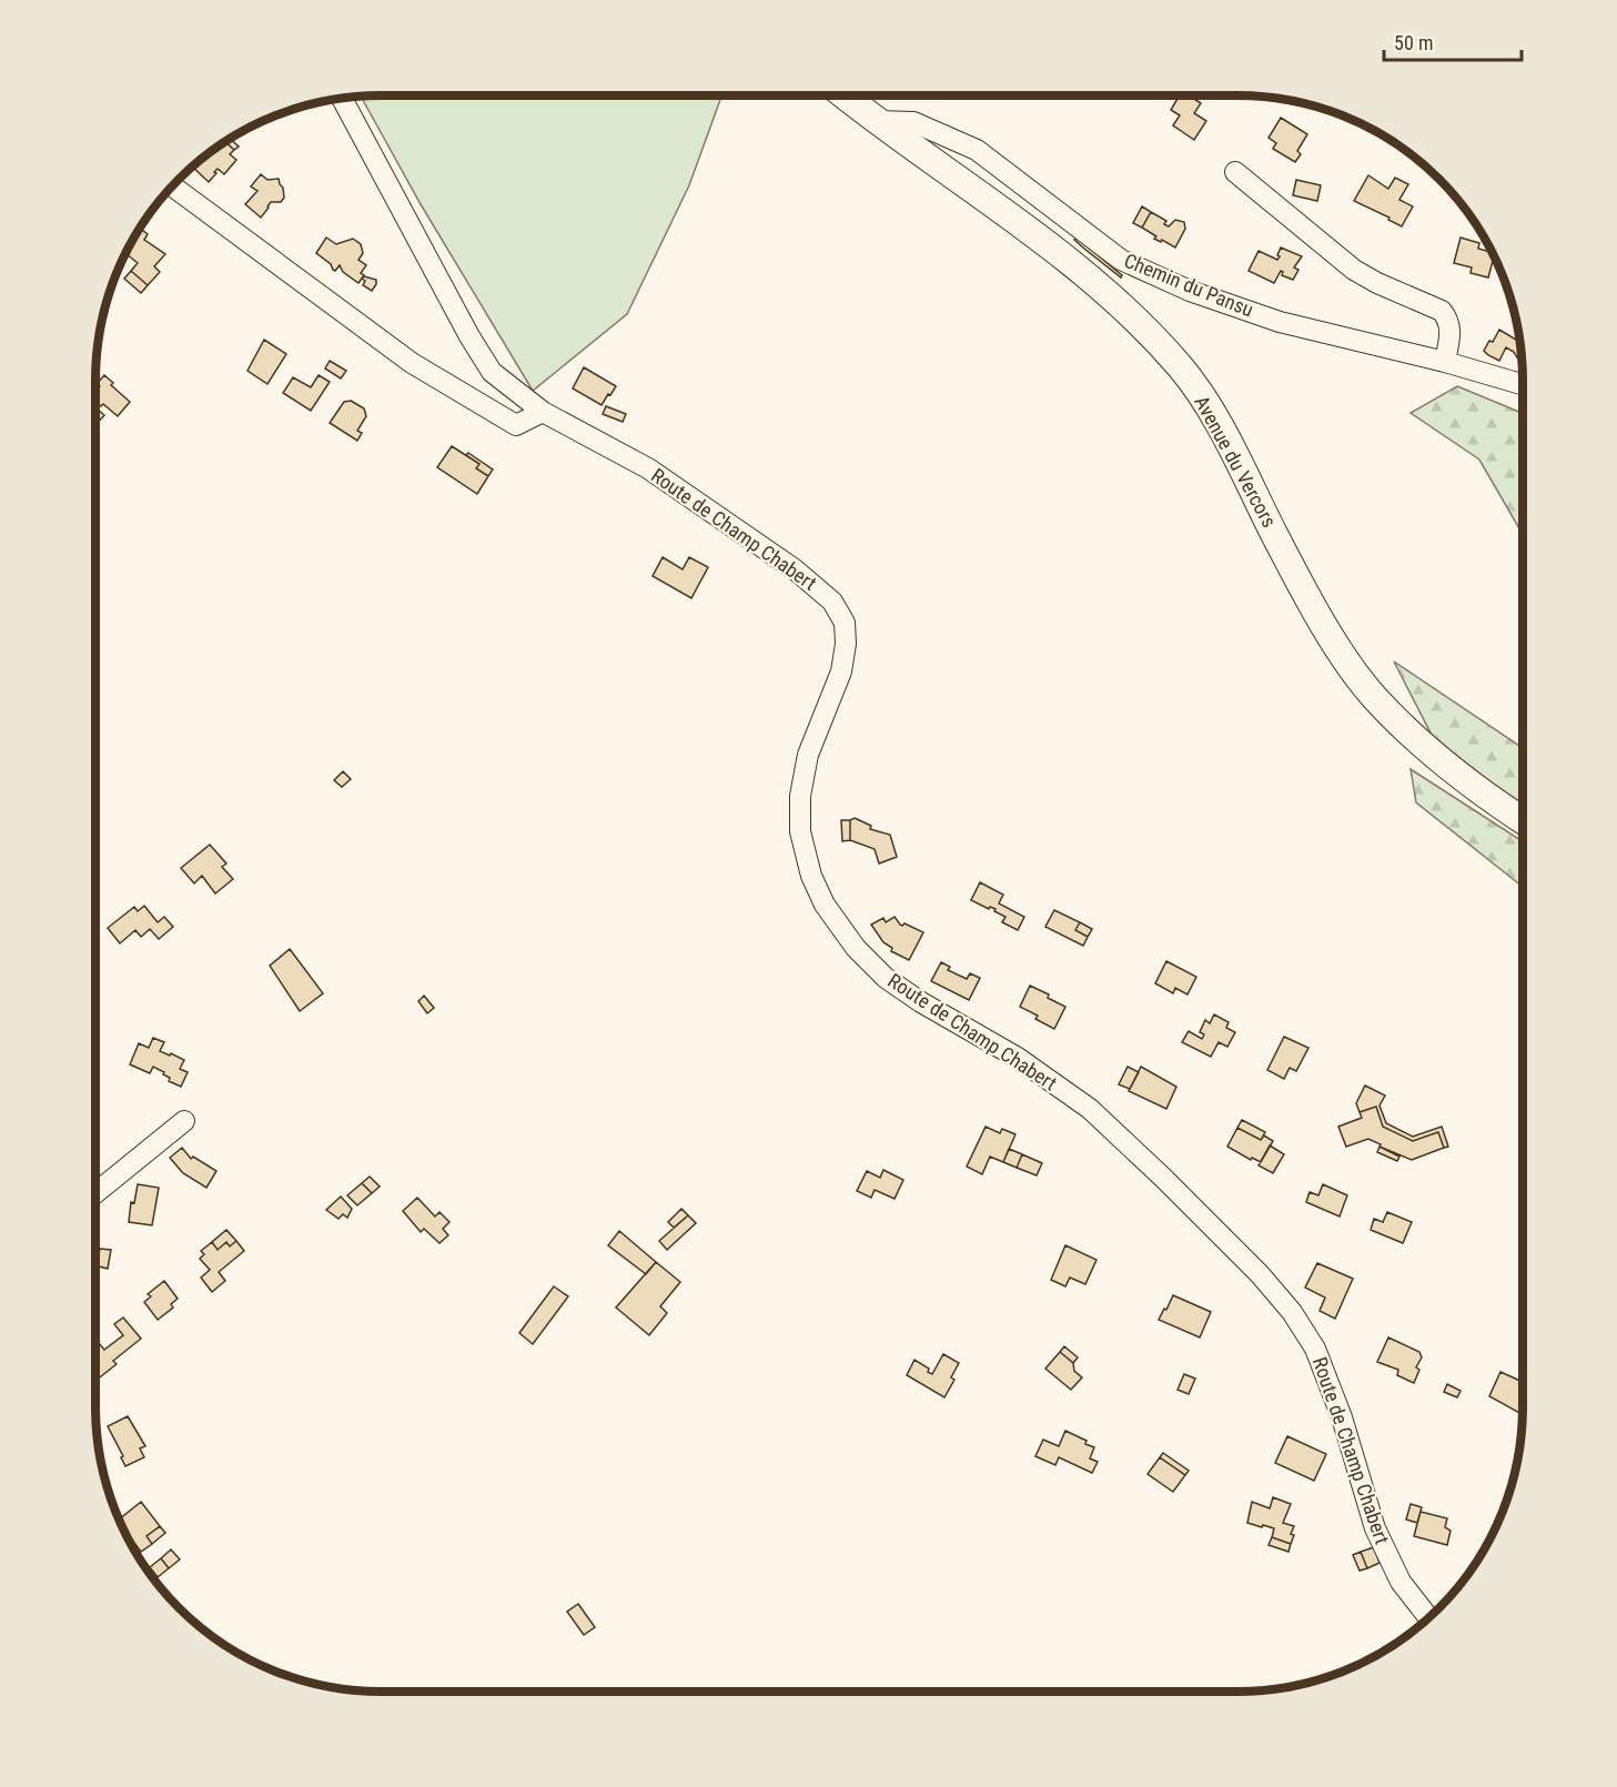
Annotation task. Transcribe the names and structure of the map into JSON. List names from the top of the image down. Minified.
{"streets":{"main road":["Avenue du Vercors"],"street":["Chemin du Pansu","Route de Champ Chabert"]},"crossings":[["Chemin du Pansu","Avenue du Vercors"]],"scale_bar":"50 m"}
